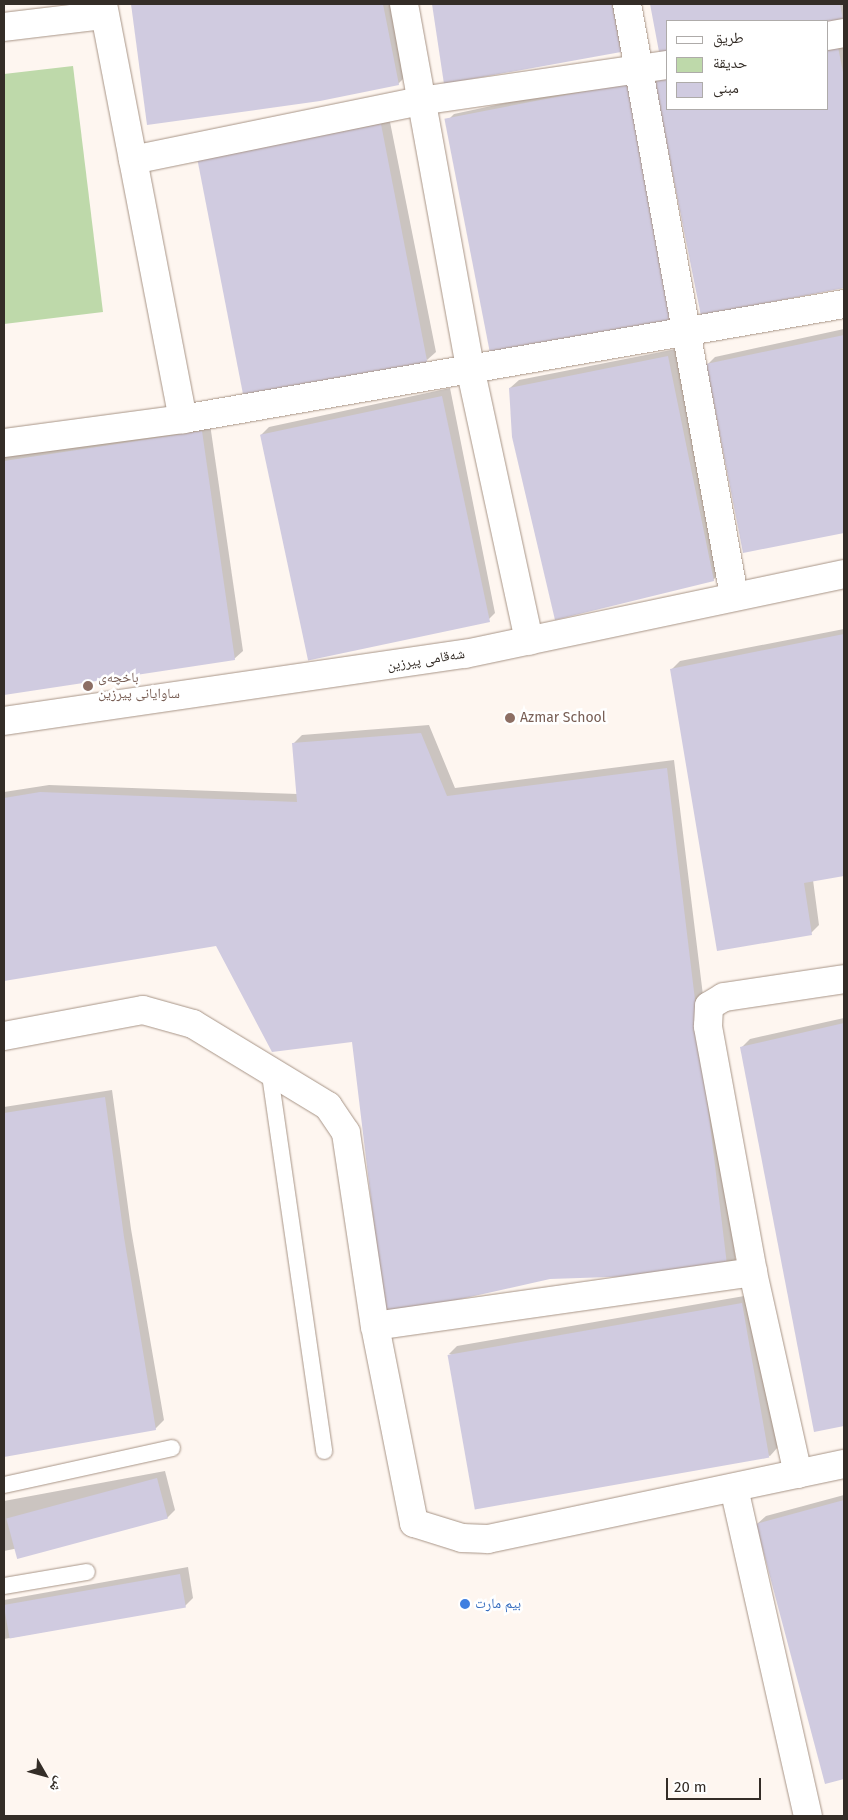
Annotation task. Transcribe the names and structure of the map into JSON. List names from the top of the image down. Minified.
{"streets":{"street":["شەقامی پیرزین"]},"places":["باخچەی ساوایانی پیرزین","Azmar School","بیم مارت"],"legend":["طريق","حديقة","مبنى"],"scale_bar":"20 m","north":"bottom right"}
